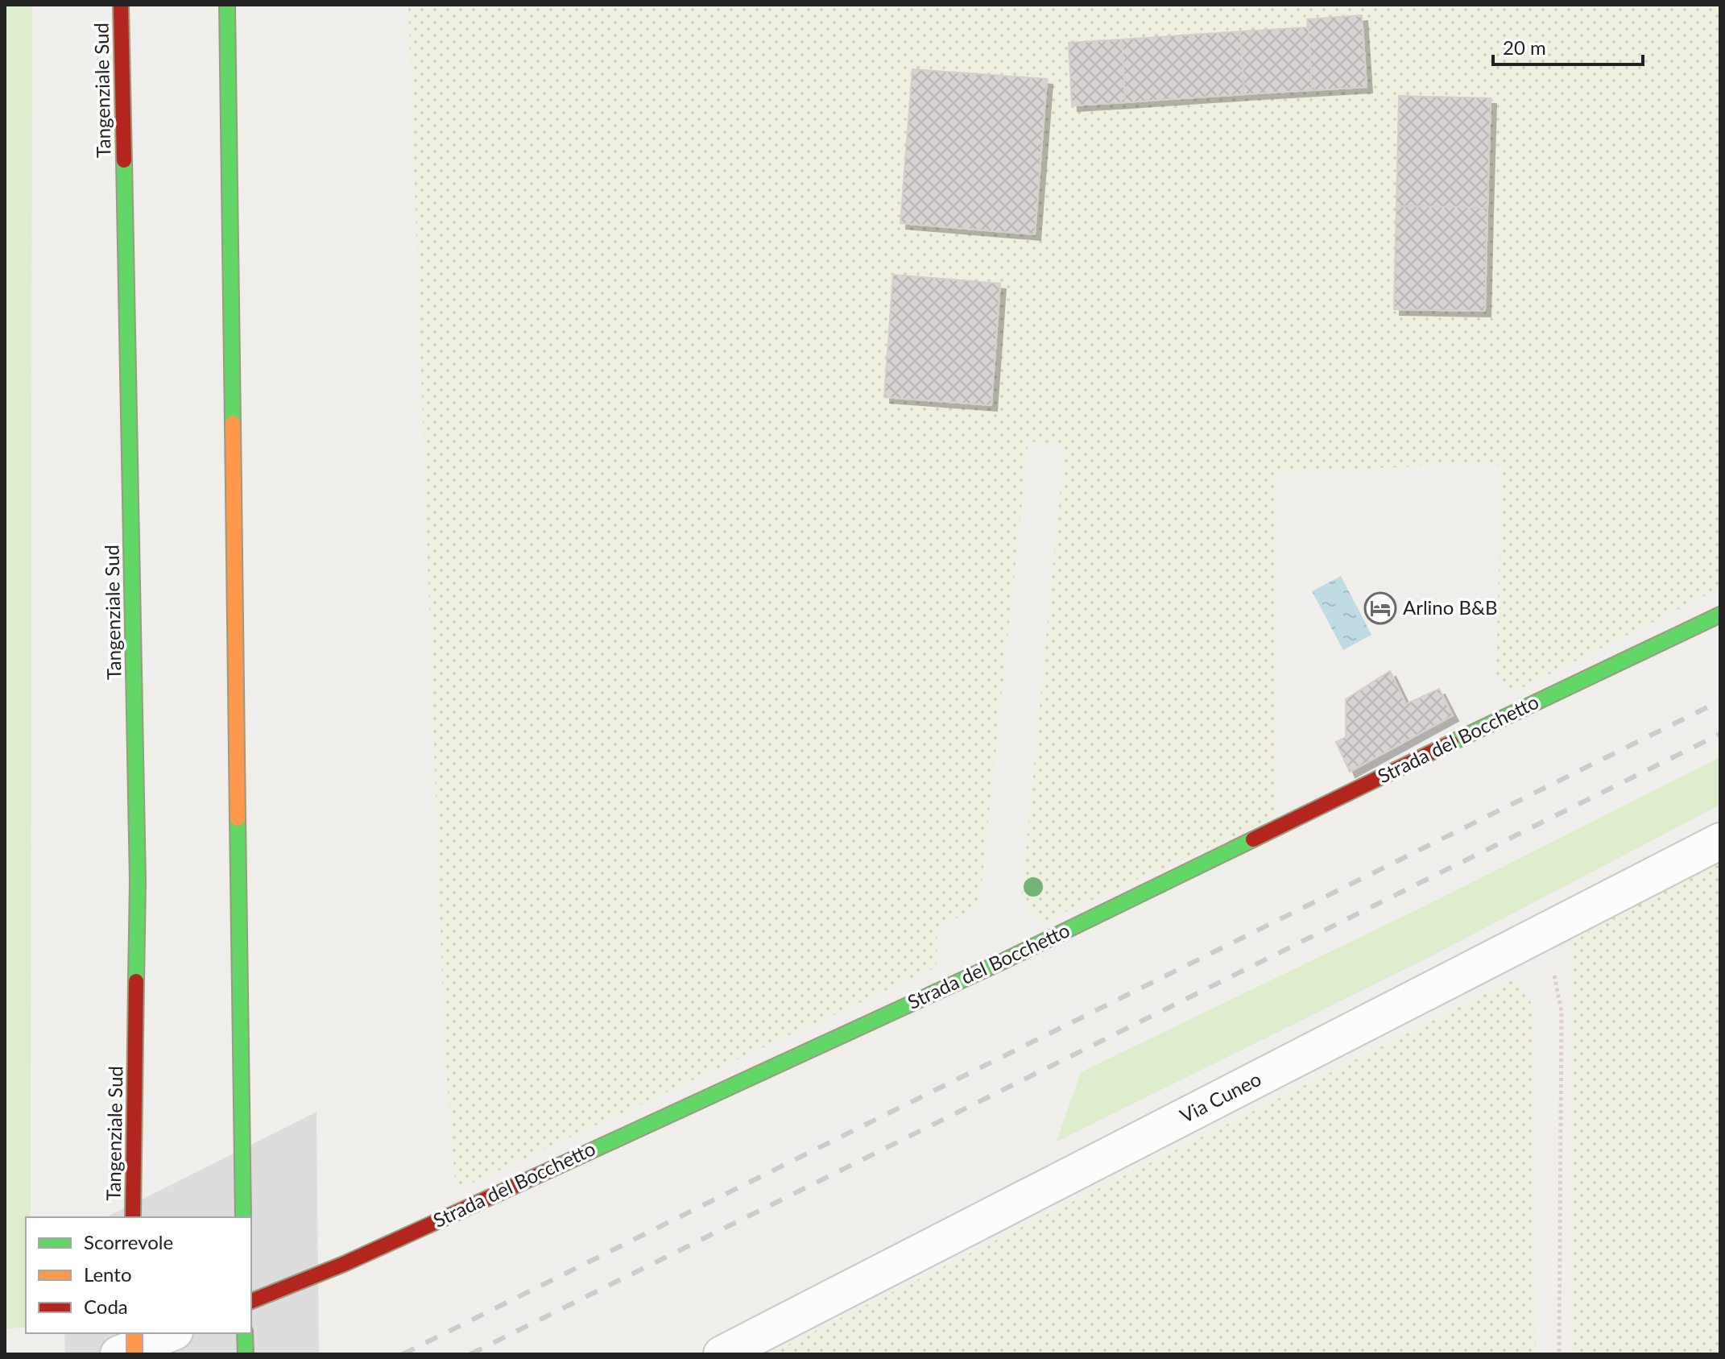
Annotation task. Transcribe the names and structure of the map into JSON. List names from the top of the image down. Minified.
{"streets":{"main road":["Tangenziale Sud","Strada del Bocchetto"],"street":["Via Cuneo"]},"places":{"hotel":["Arlino B&B"]},"legend":["Scorrevole","Lento","Coda"],"scale_bar":"20 m"}
